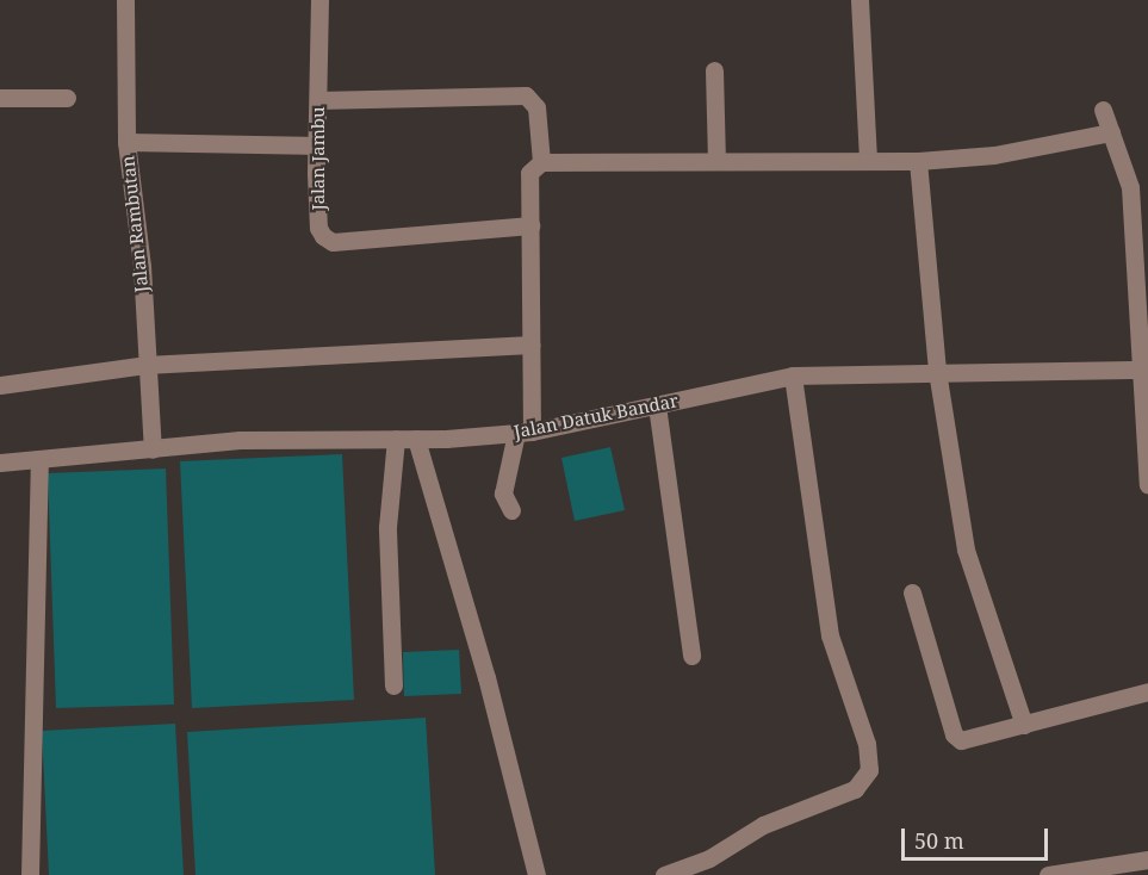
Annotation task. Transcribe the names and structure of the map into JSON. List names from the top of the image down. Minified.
{"streets":{"street":["Jalan Jambu","Jalan Rambutan","Jalan Datuk Bandar"]},"crossings":[["Jalan Rambutan","Jalan Datuk Bandar"]],"scale_bar":"50 m"}
